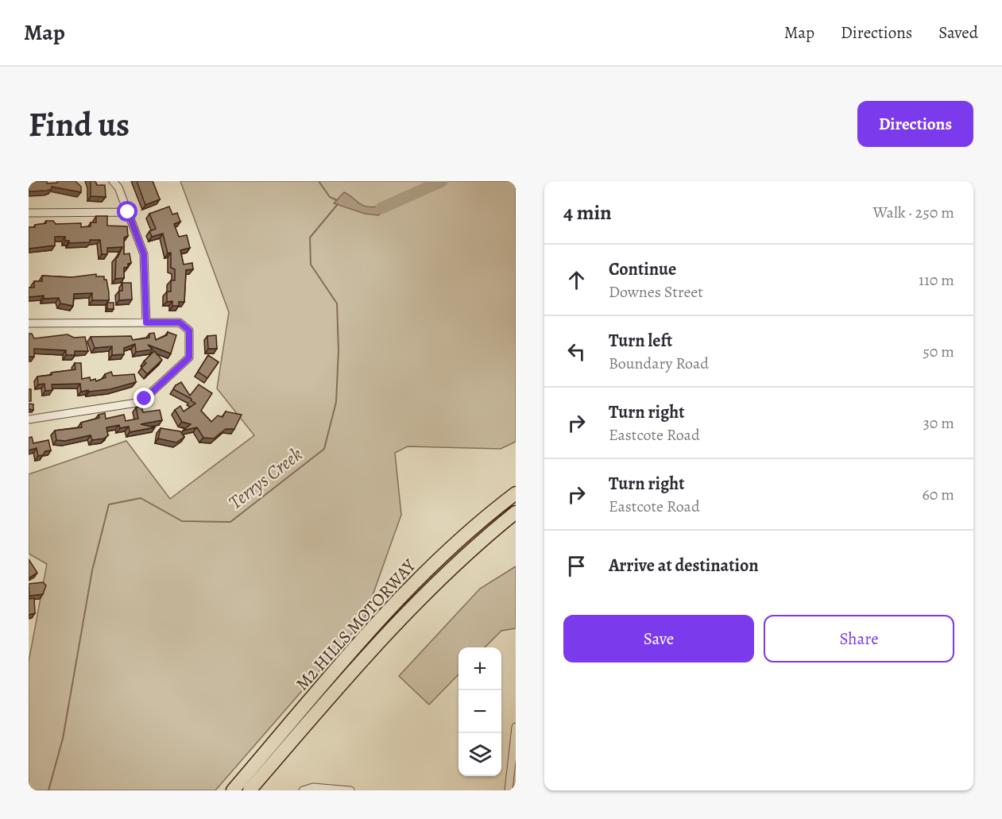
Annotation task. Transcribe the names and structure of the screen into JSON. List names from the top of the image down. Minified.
{"streets":{"highway":["M2 HILLS MOTORWAY"]},"water":["Terrys Creek"],"page":{"header":"Map","nav":["Map","Directions","Saved"],"buttons":["Directions",["Save","Share"]],"title":"Find us","heading":["4 min","Walk · 250 m"],"list":[["Continue","Downes Street","110 m"],["Turn left","Boundary Road","50 m"],["Turn right","Eastcote Road","30 m"],["Turn right","Eastcote Road","60 m"],"Arrive at destination"],"map_buttons":["+","−"]}}
